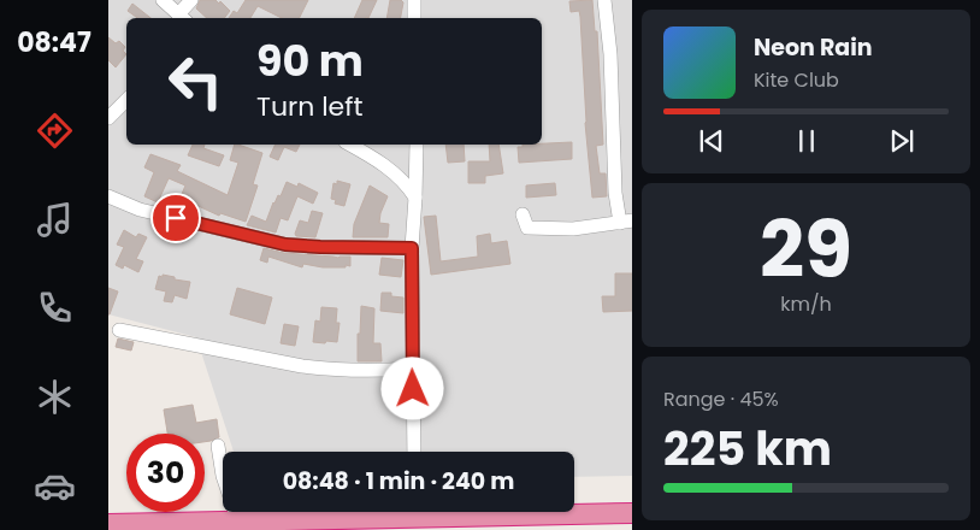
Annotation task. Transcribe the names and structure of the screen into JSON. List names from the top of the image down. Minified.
{"page":{"tabs":"08:47","turn":["90 m","Turn left"],"song":["Neon Rain","Kite Club"],"tile":[["29","km/h"],["Range · 45%","225 km"]],"limit":"30","trip":"08:48 · 1 min · 240 m"}}
